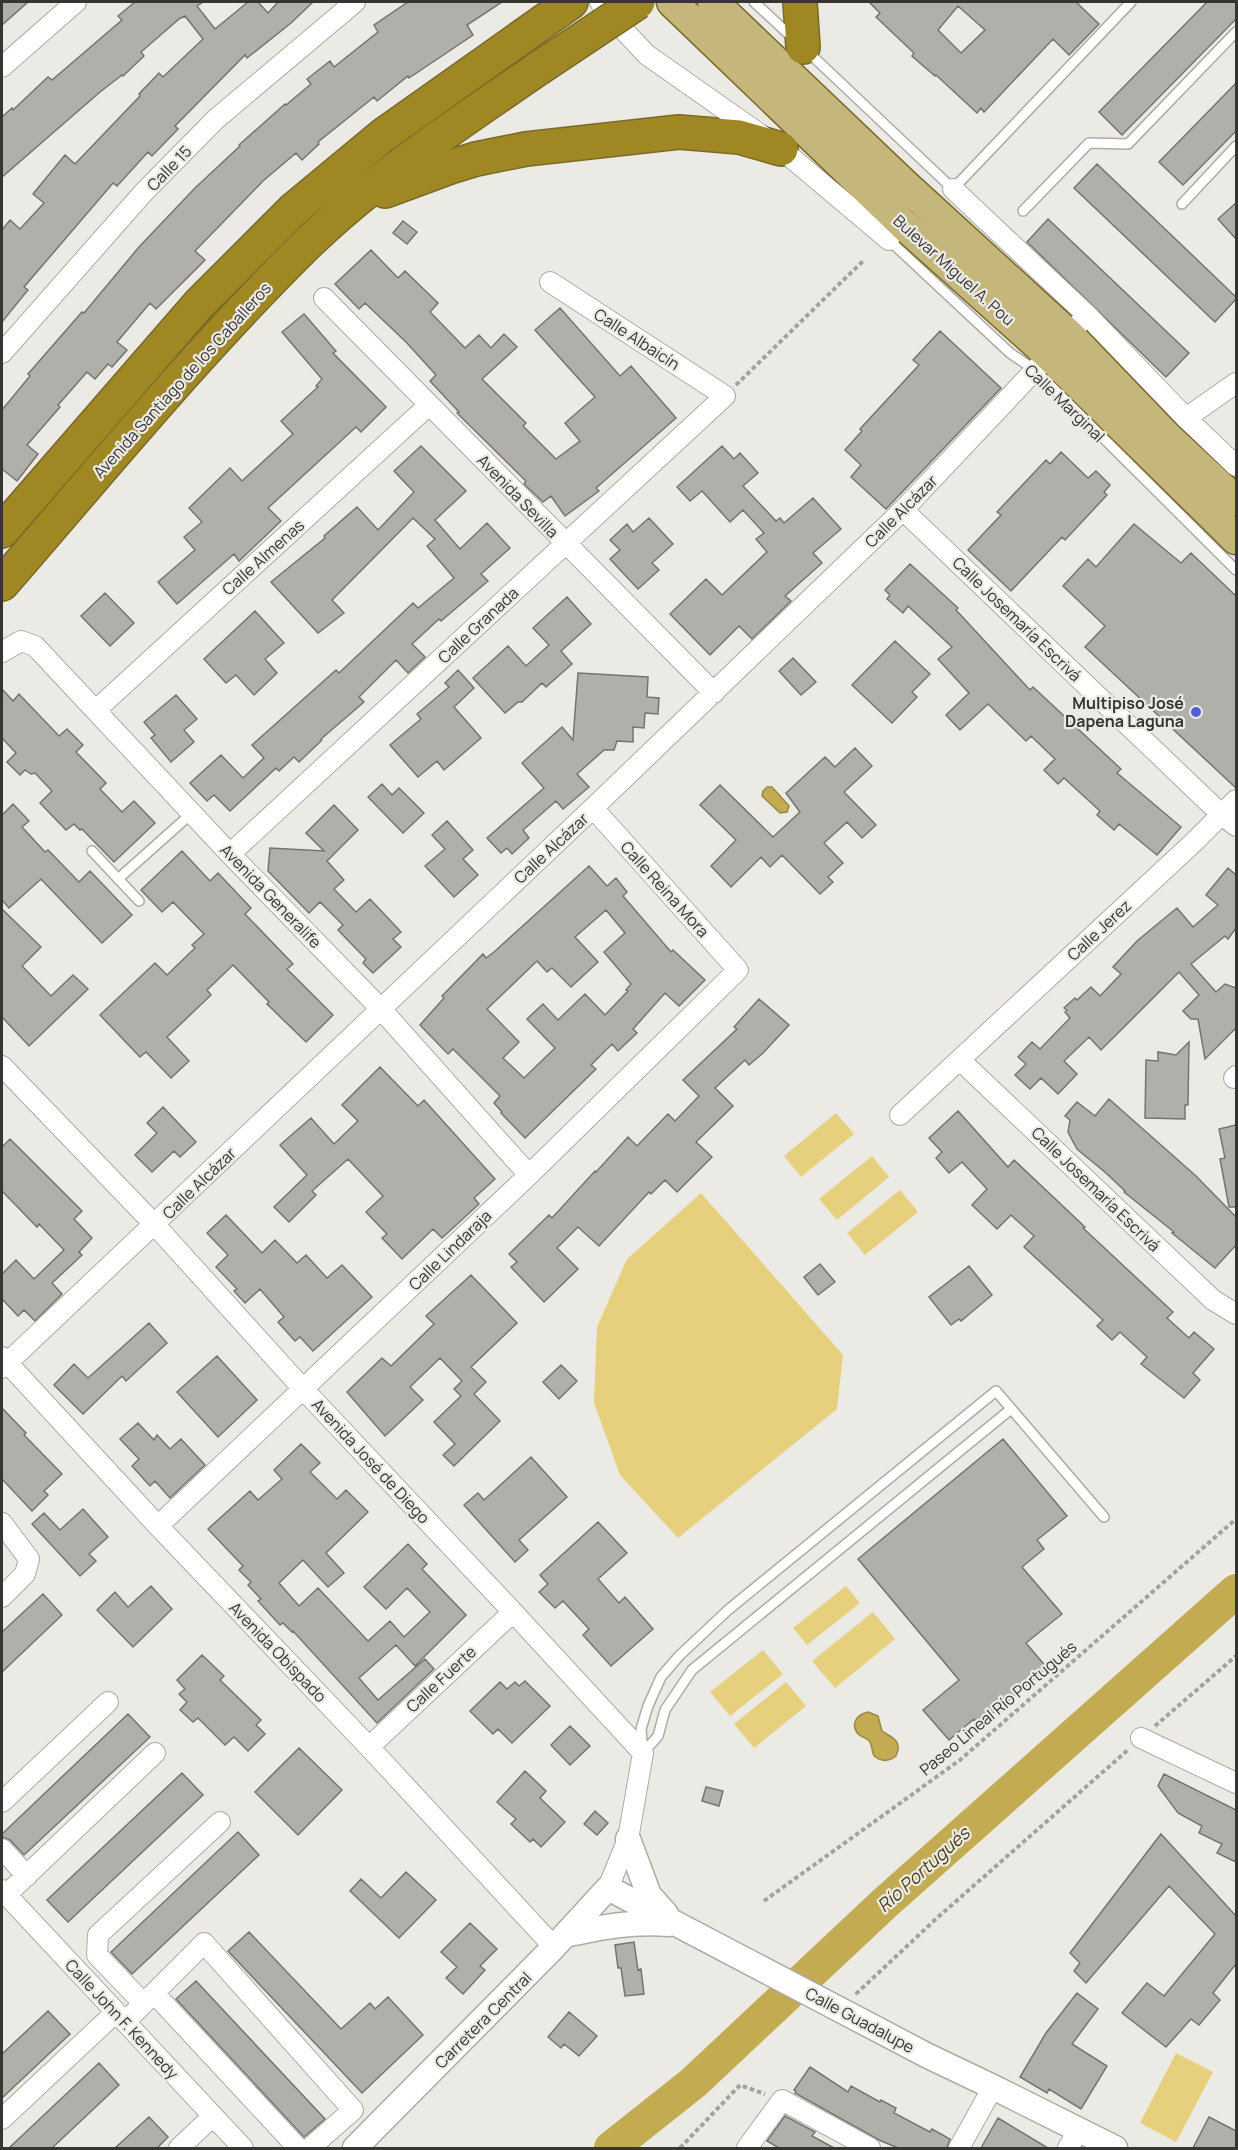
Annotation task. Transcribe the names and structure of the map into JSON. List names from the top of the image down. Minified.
{"streets":{"highway":["Avenida Santiago de los Caballeros"],"main road":["Bulevar Miguel A. Pou"],"street":["Calle 15","Calle Albaicín","Avenida Sevilla","Calle Alcázar","Calle Almenas","Calle Josemaría Escrivá","Calle Granada","Calle Reina Mora","Avenida Generalife","Calle Jerez","Calle Lindaraja","Avenida José de Diego","Avenida Obispado","Calle Fuerte","Calle John F. Kennedy","Carretera Central","Calle Guadalupe"],"lane":["Calle Marginal"],"path":["Paseo Lineal Río Portugués"]},"crossings":[["Bulevar Miguel A. Pou","Calle Marginal"],["Bulevar Miguel A. Pou","Calle Alcázar"],["Calle Albaicín","Calle Granada"],["Calle Marginal","Calle Alcázar"],["Avenida Sevilla","Calle Alcázar"],["Avenida Sevilla","Calle Almenas"],["Avenida Sevilla","Calle Granada"],["Calle Alcázar","Calle Josemaría Escrivá"],["Calle Alcázar","Calle Reina Mora"],["Calle Alcázar","Avenida Generalife"],["Calle Alcázar","Avenida José de Diego"],["Calle Alcázar","Avenida Obispado"],["Calle Almenas","Avenida Generalife"],["Calle Josemaría Escrivá","Calle Jerez"],["Calle Granada","Avenida Generalife"],["Calle Reina Mora","Calle Lindaraja"],["Avenida Generalife","Calle Lindaraja"],["Calle Lindaraja","Avenida José de Diego"],["Calle Lindaraja","Avenida Obispado"],["Avenida José de Diego","Calle Fuerte"],["Avenida Obispado","Calle Fuerte"],["Avenida Obispado","Carretera Central"],["Carretera Central","Calle Guadalupe"]],"water":["Río Portugués"],"places":["Multipiso José Dapena Laguna"]}
